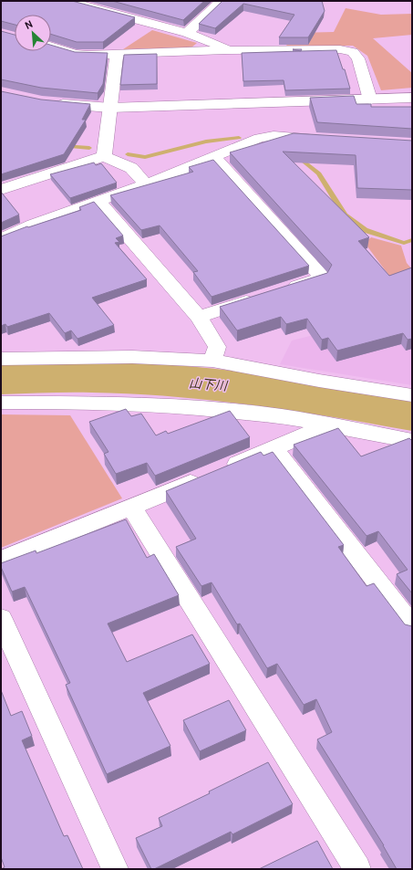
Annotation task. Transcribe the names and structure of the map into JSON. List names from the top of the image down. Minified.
{"water":["山下川"],"north":"top left"}
